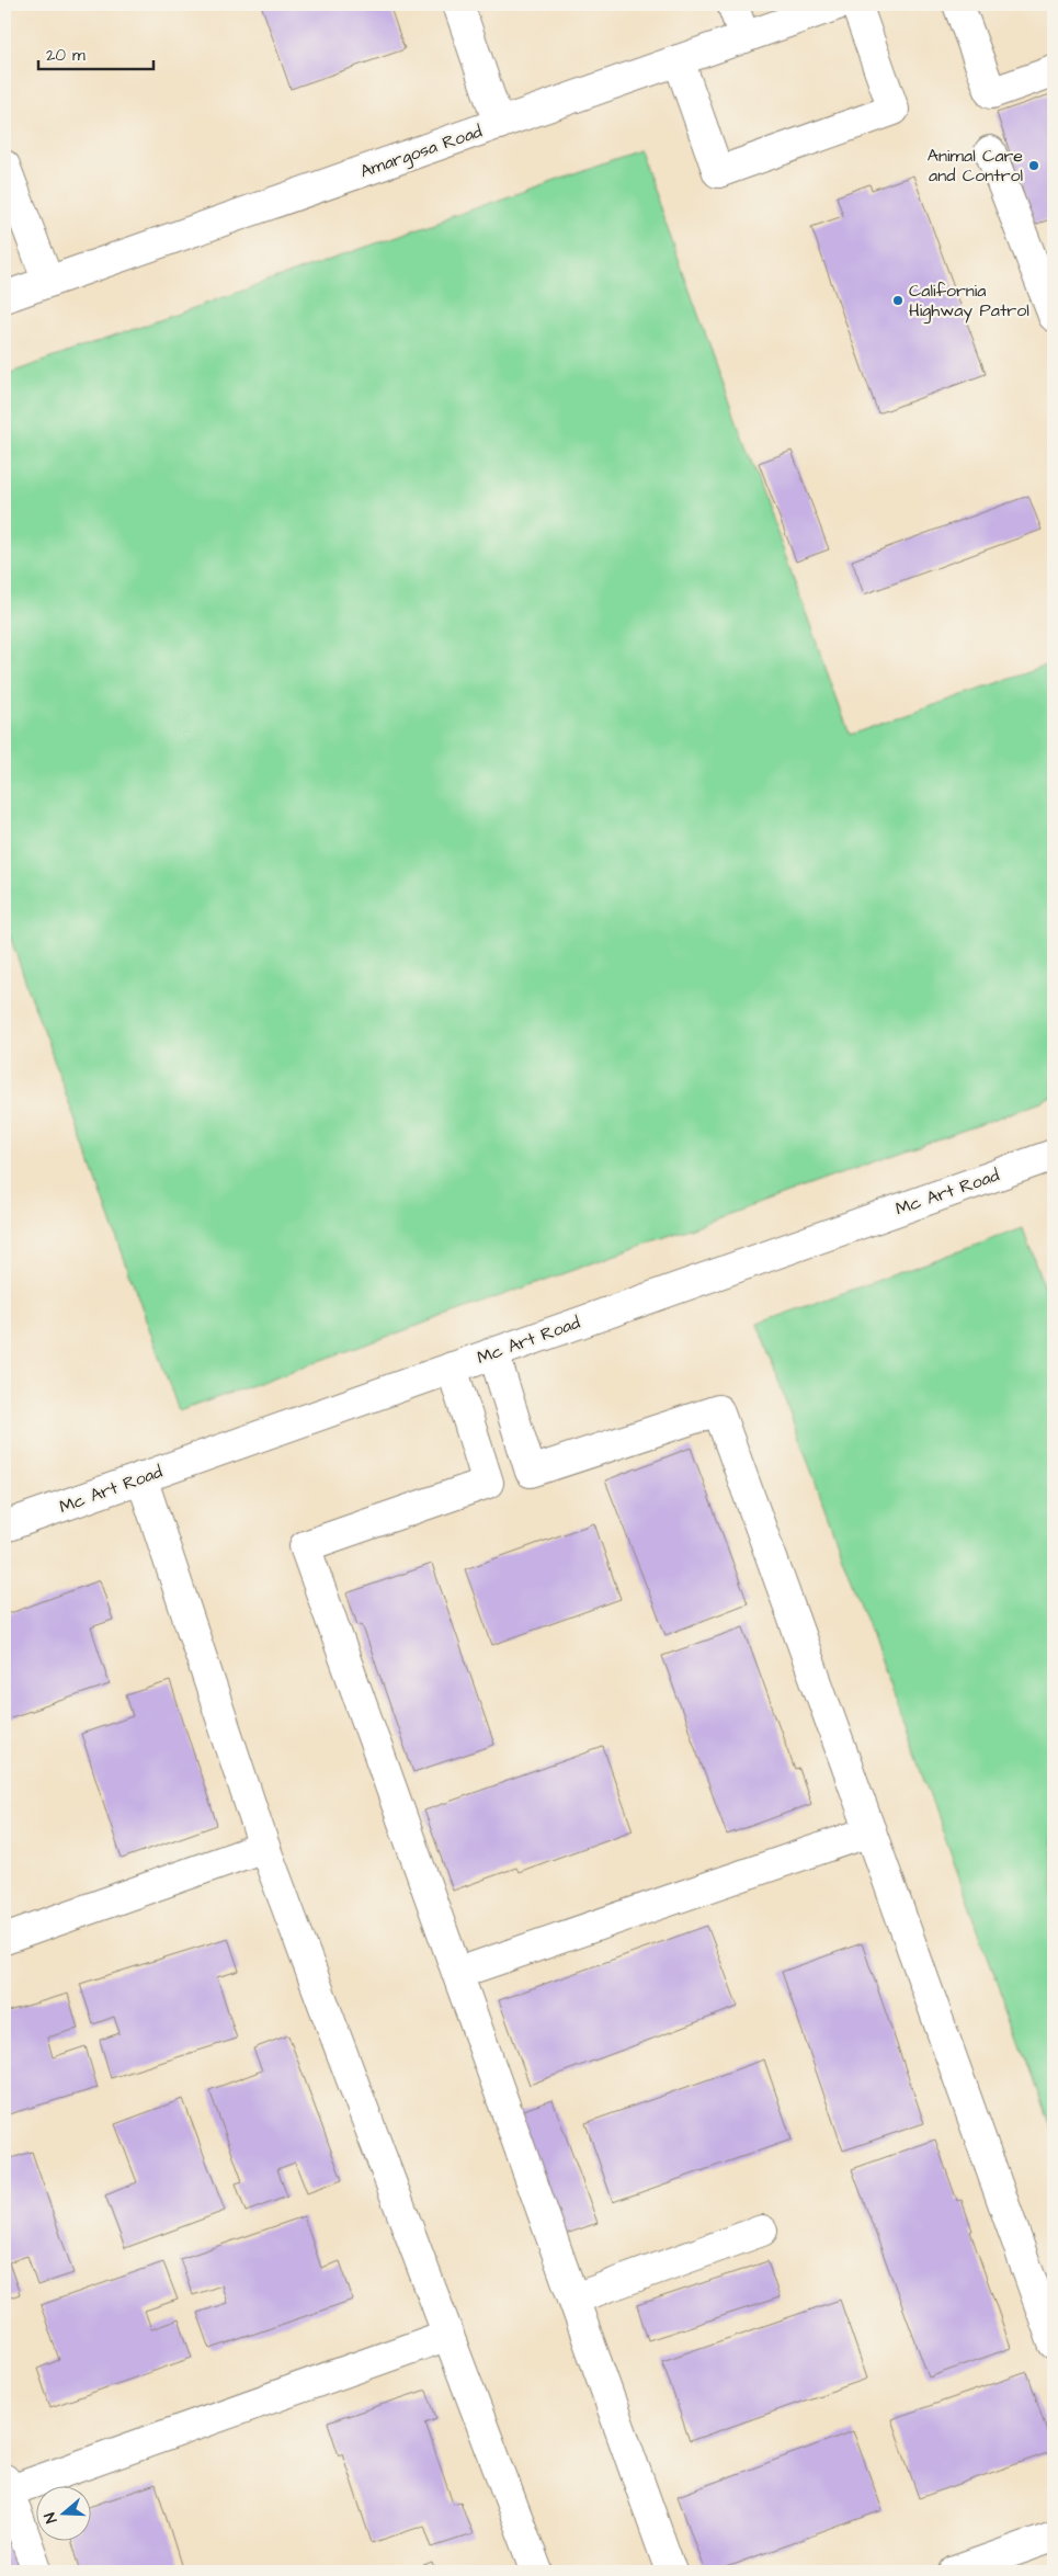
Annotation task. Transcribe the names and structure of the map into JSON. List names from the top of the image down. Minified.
{"streets":{"street":["Amargosa Road","Mc Art Road"]},"places":["Animal Care and Control","California Highway Patrol"],"scale_bar":"20 m","north":"left"}
